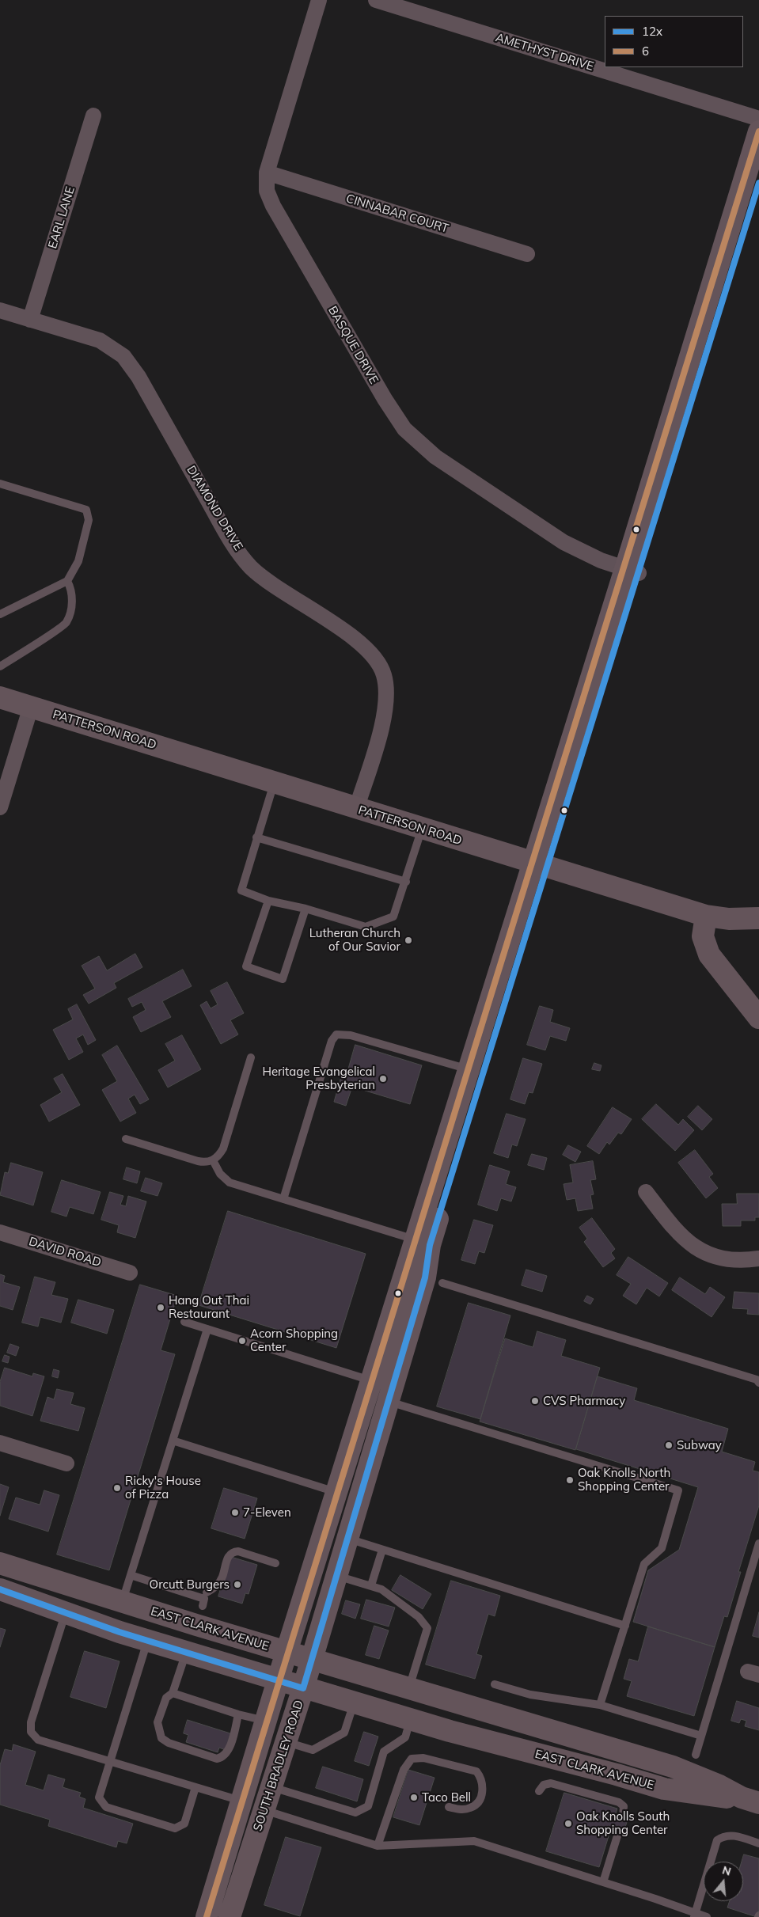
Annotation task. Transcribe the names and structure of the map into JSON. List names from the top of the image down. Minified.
{"streets":{"main road":["PATTERSON ROAD","EAST CLARK AVENUE","SOUTH BRADLEY ROAD"],"street":["AMETHYST DRIVE","CINNABAR COURT","EARL LANE","BASQUE DRIVE","DIAMOND DRIVE","DAVID ROAD"]},"crossings":[["CINNABAR COURT","BASQUE DRIVE"],["EARL LANE","DIAMOND DRIVE"],["BASQUE DRIVE","SOUTH BRADLEY ROAD"],["DIAMOND DRIVE","PATTERSON ROAD"],["PATTERSON ROAD","SOUTH BRADLEY ROAD"],["EAST CLARK AVENUE","SOUTH BRADLEY ROAD"]],"places":["Lutheran Church of Our Savior","Heritage Evangelical Presbyterian","Hang Out Thai Restaurant","Acorn Shopping Center","CVS Pharmacy","Subway","Oak Knolls North Shopping Center","Ricky's House of Pizza","7-Eleven","Orcutt Burgers","Taco Bell","Oak Knolls South Shopping Center"],"lines":["transit line 6","transit line 12x"],"legend":["12x","6"],"north":"top"}
